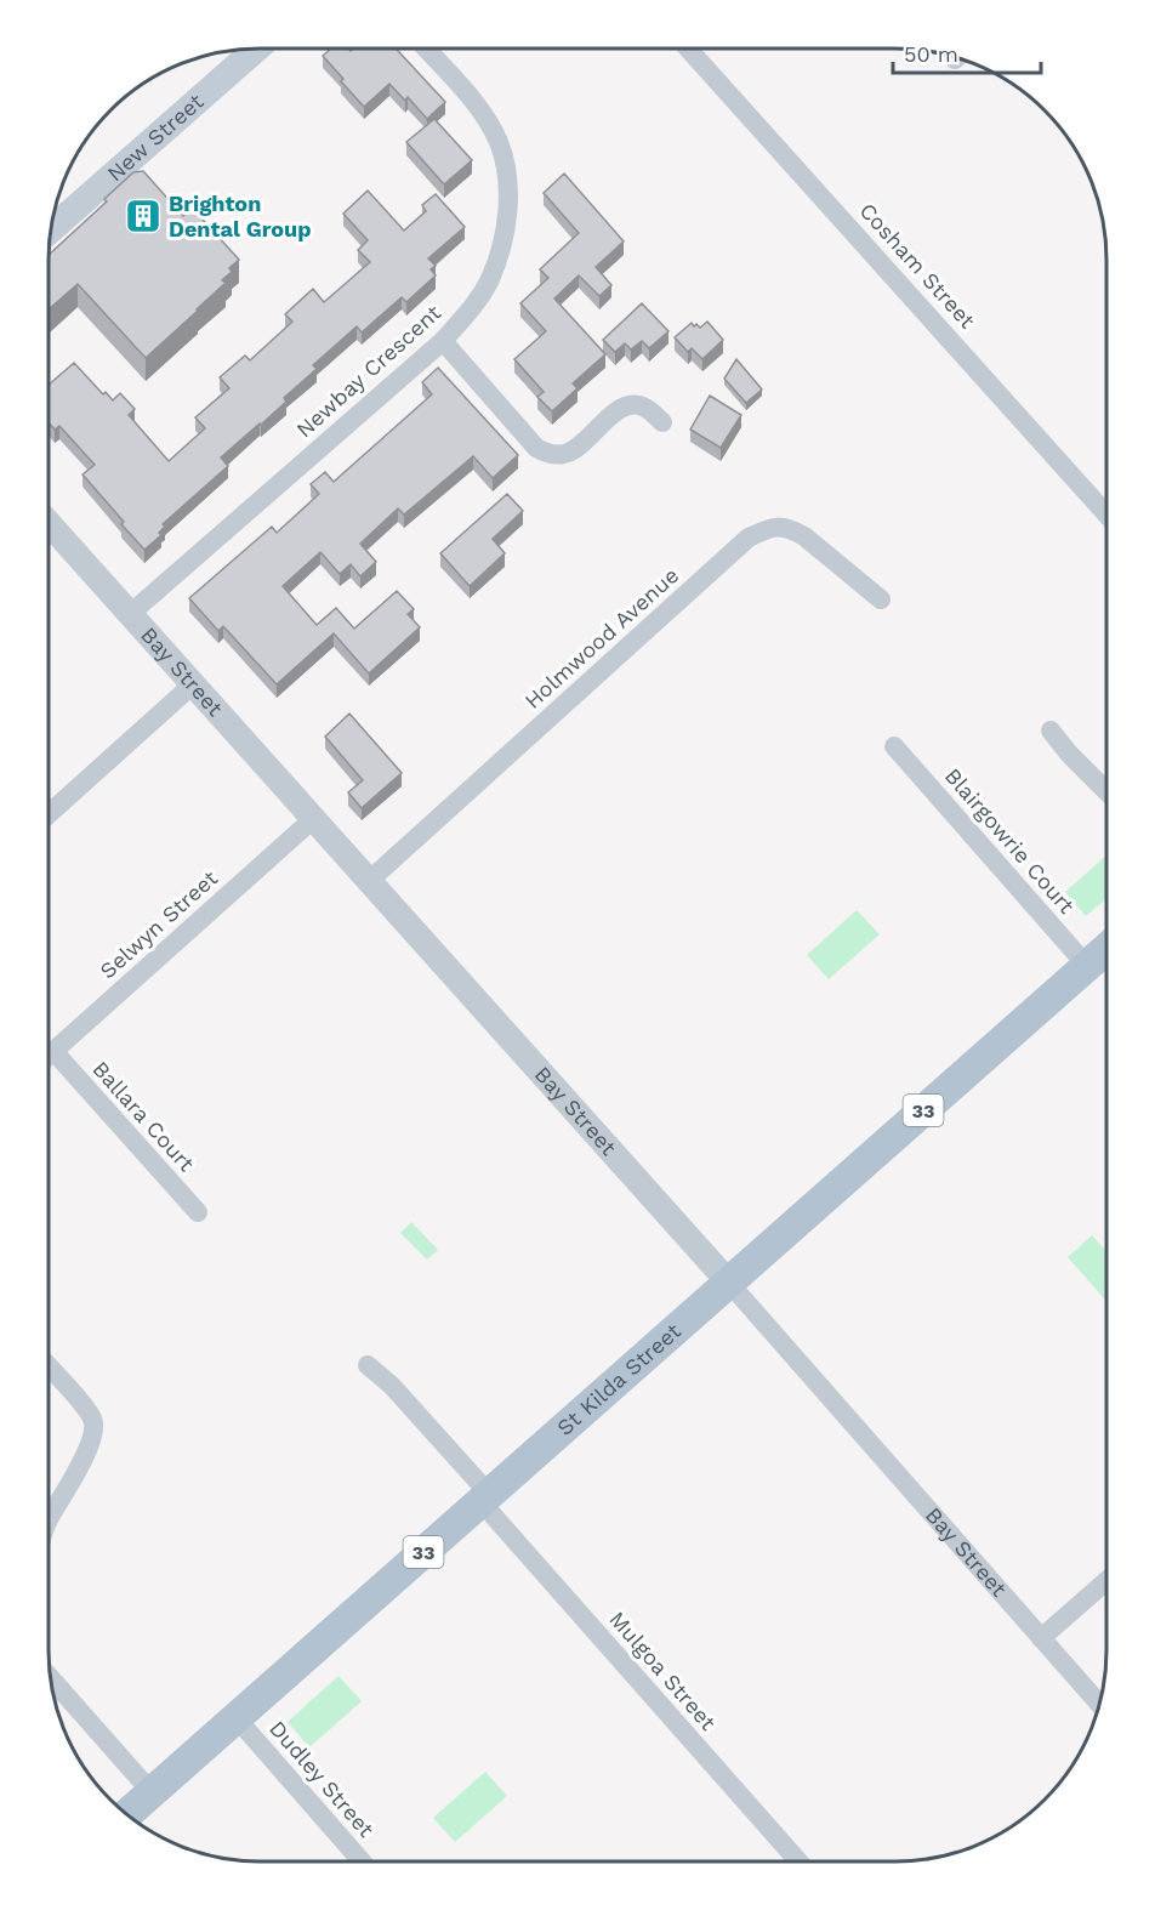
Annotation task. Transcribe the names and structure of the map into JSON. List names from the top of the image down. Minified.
{"streets":{"main road":["New Street","33","St Kilda Street"],"street":["Cosham Street","Newbay Crescent","Holmwood Avenue","Bay Street","Blairgowrie Court","Selwyn Street","Ballara Court","Mulgoa Street","Dudley Street"]},"crossings":[["Newbay Crescent","Bay Street"],["Holmwood Avenue","Bay Street"],["Bay Street","Selwyn Street"],["Bay Street","St Kilda Street"],["Blairgowrie Court","St Kilda Street"],["Selwyn Street","Ballara Court"],["St Kilda Street","Mulgoa Street"],["St Kilda Street","Dudley Street"]],"places":{"building":["Brighton Dental Group"]},"scale_bar":"50 m"}
